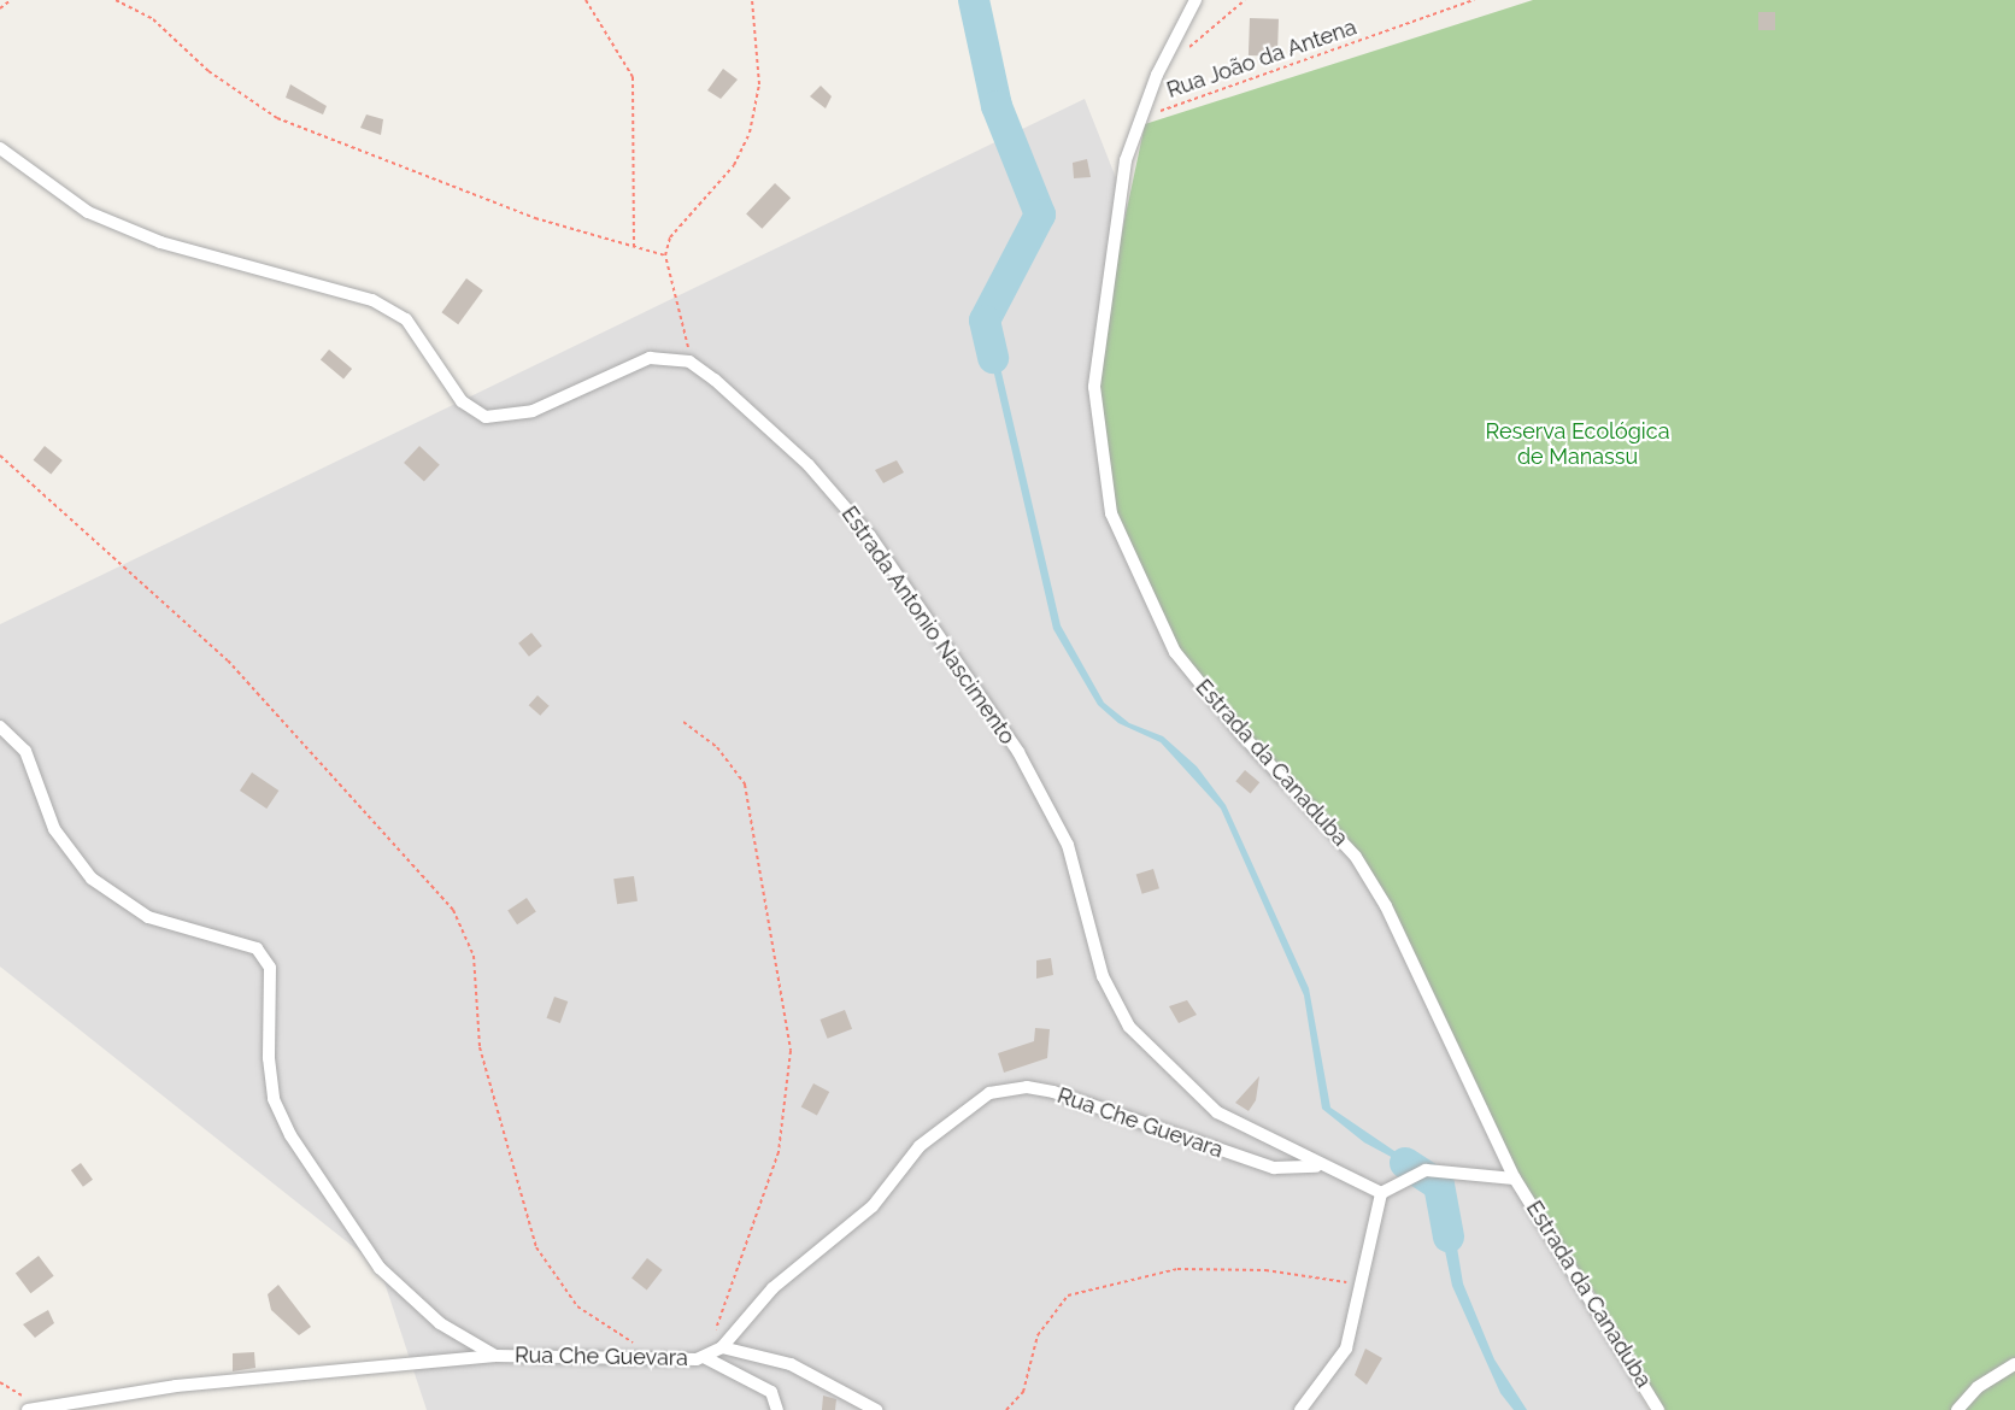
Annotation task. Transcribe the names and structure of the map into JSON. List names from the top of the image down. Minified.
{"streets":{"street":["Estrada Antonio Nascimento","Estrada da Canaduba","Rua Che Guevara"],"path":["Rua João da Antena"]},"crossings":[["Rua João da Antena","Estrada da Canaduba"],["Estrada Antonio Nascimento","Estrada da Canaduba"],["Estrada Antonio Nascimento","Rua Che Guevara"]],"parks":["Reserva Ecológica de Manassu"]}
